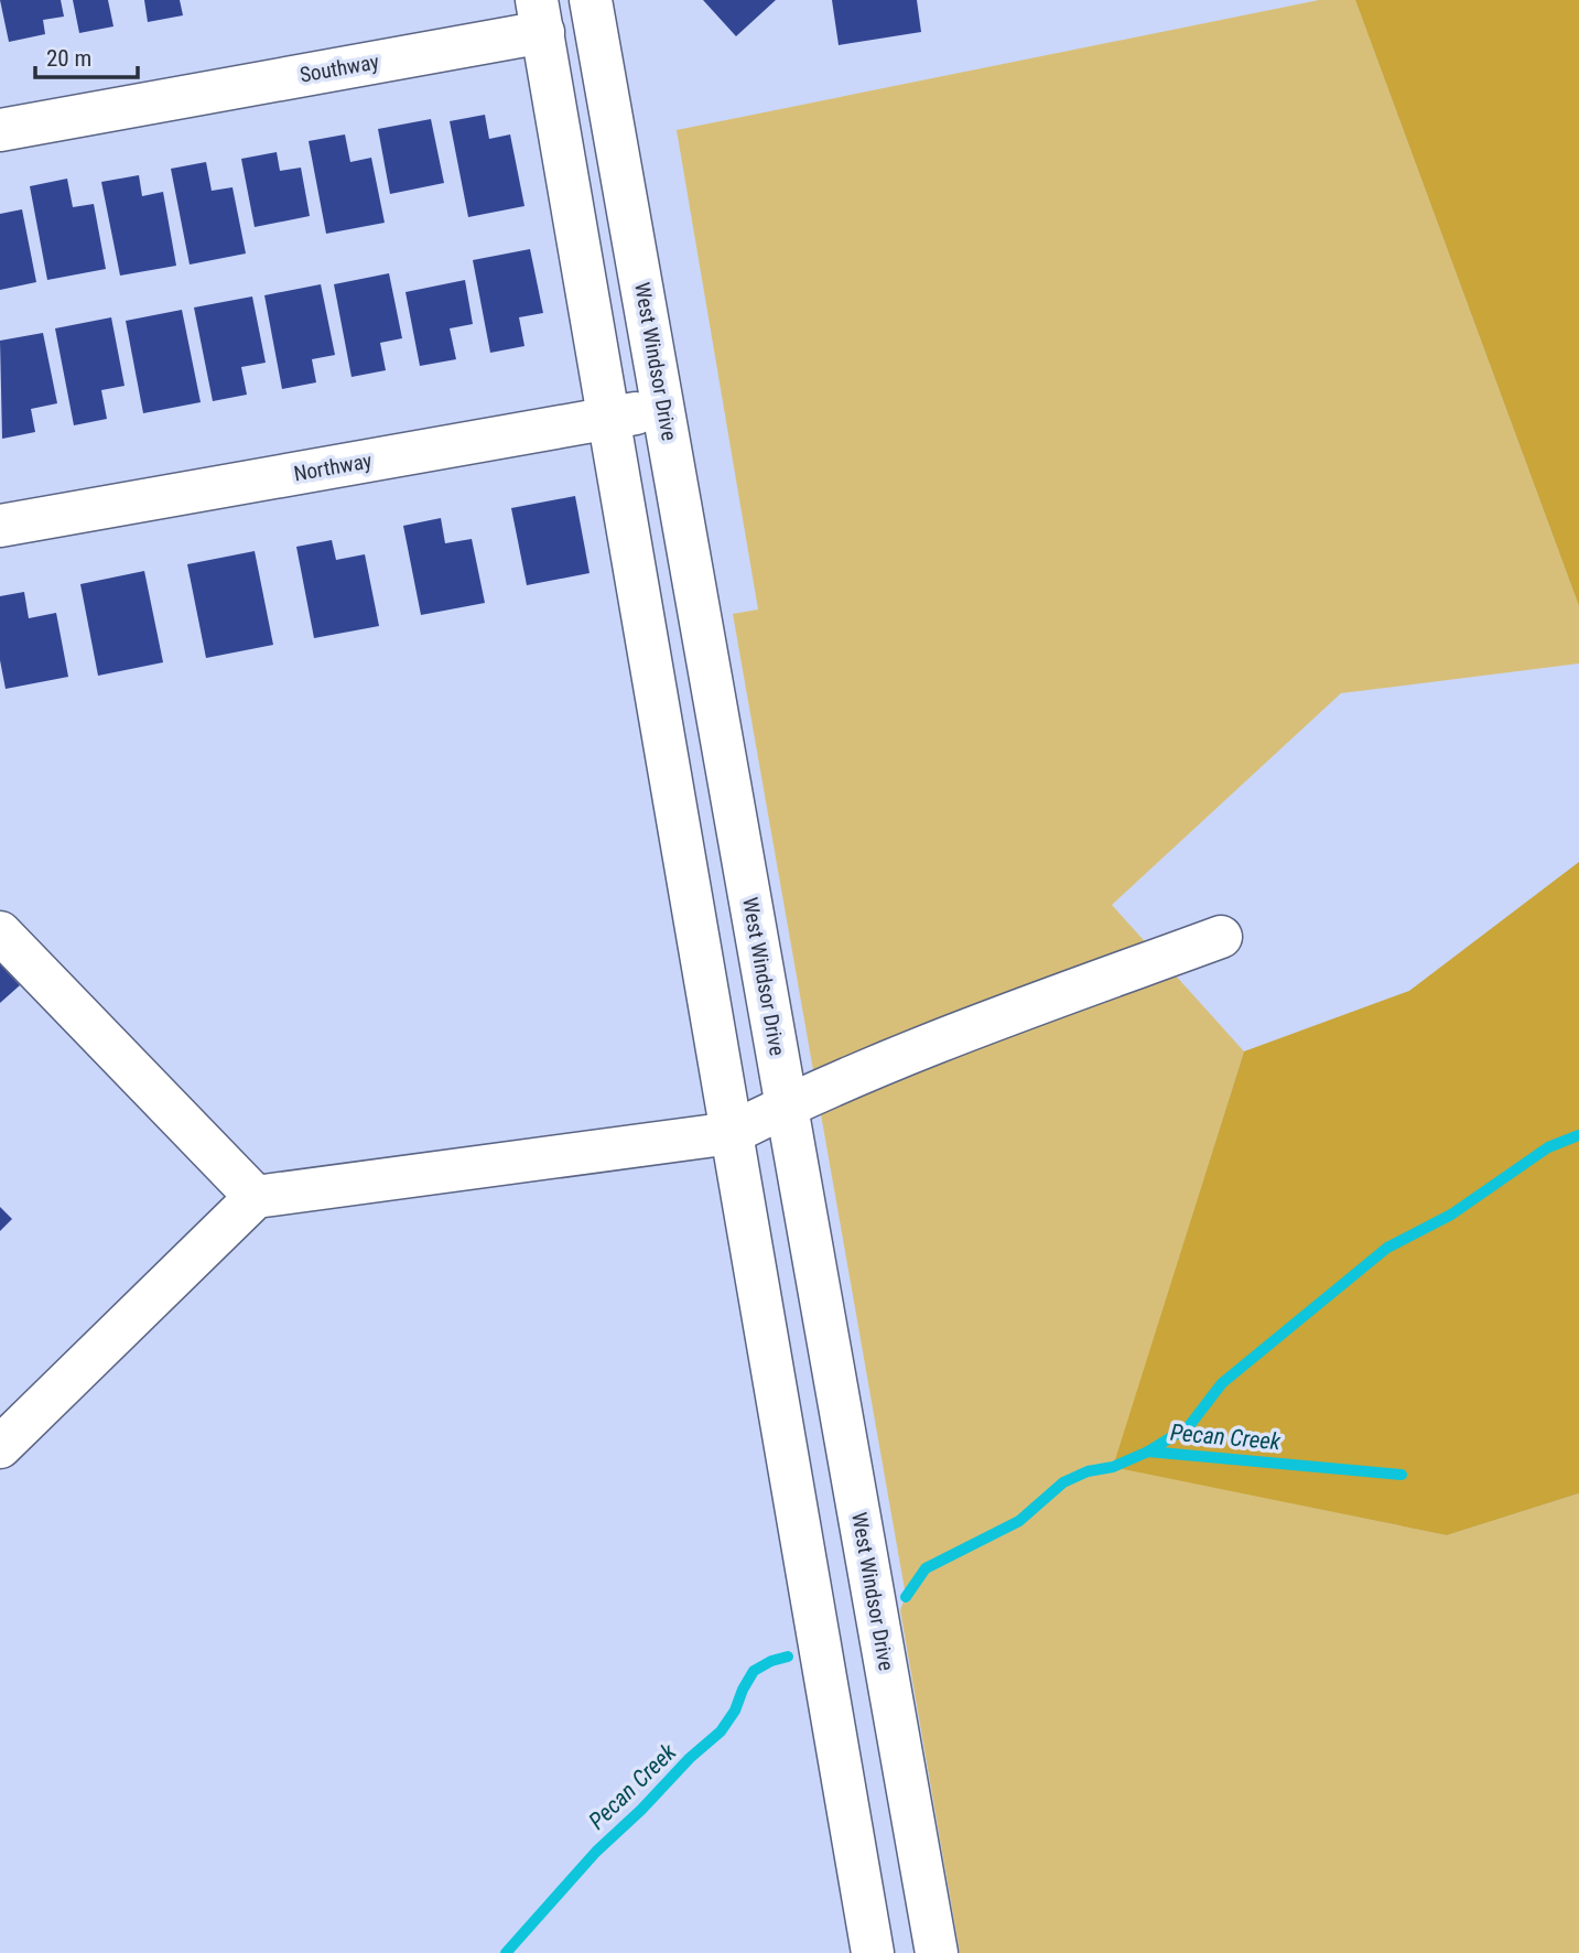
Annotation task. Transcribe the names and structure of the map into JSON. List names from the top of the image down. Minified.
{"streets":{"street":["Southway","West Windsor Drive","Northway"]},"crossings":[["West Windsor Drive","Northway"]],"water":["Pecan Creek"],"scale_bar":"20 m"}
